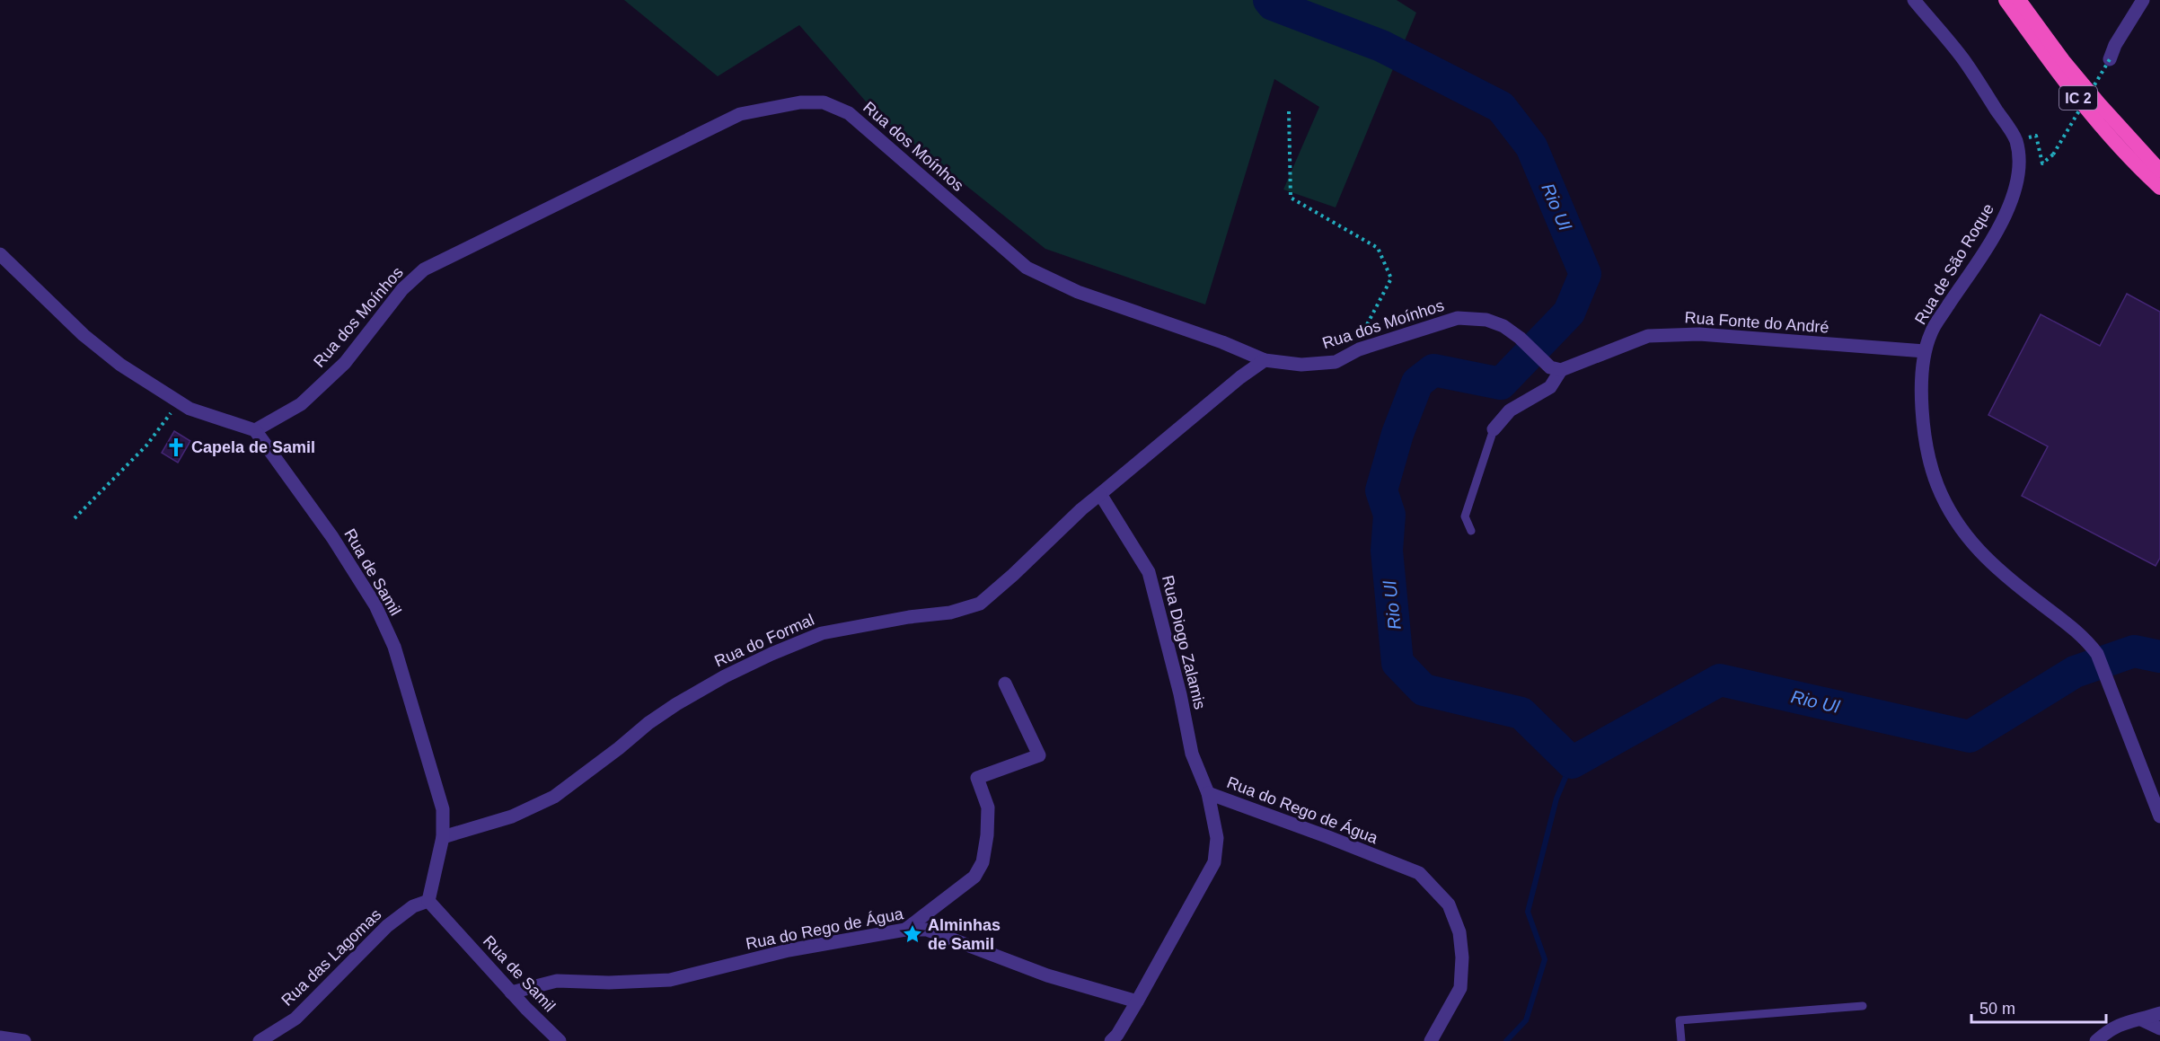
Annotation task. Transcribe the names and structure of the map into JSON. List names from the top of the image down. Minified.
{"streets":{"highway":["IC 2"],"street":["Rua dos Moínhos","Rua de São Roque","Rua Fonte do André","Rua de Samil","Rua do Formal","Rua Diogo Zalamis","Rua do Rego de Água","Rua das Lagomas"]},"crossings":[["Rua dos Moínhos","Rua Fonte do André"],["Rua dos Moínhos","Rua de Samil"],["Rua de São Roque","Rua Fonte do André"],["Rua de Samil","Rua do Formal"],["Rua de Samil","Rua do Rego de Água"],["Rua de Samil","Rua das Lagomas"],["Rua do Formal","Rua Diogo Zalamis"],["Rua Diogo Zalamis","Rua do Rego de Água"]],"water":["Rio Ul"],"places":{"church":["Capela de Samil"],"place":["Alminhas de Samil"]},"scale_bar":"50 m"}
